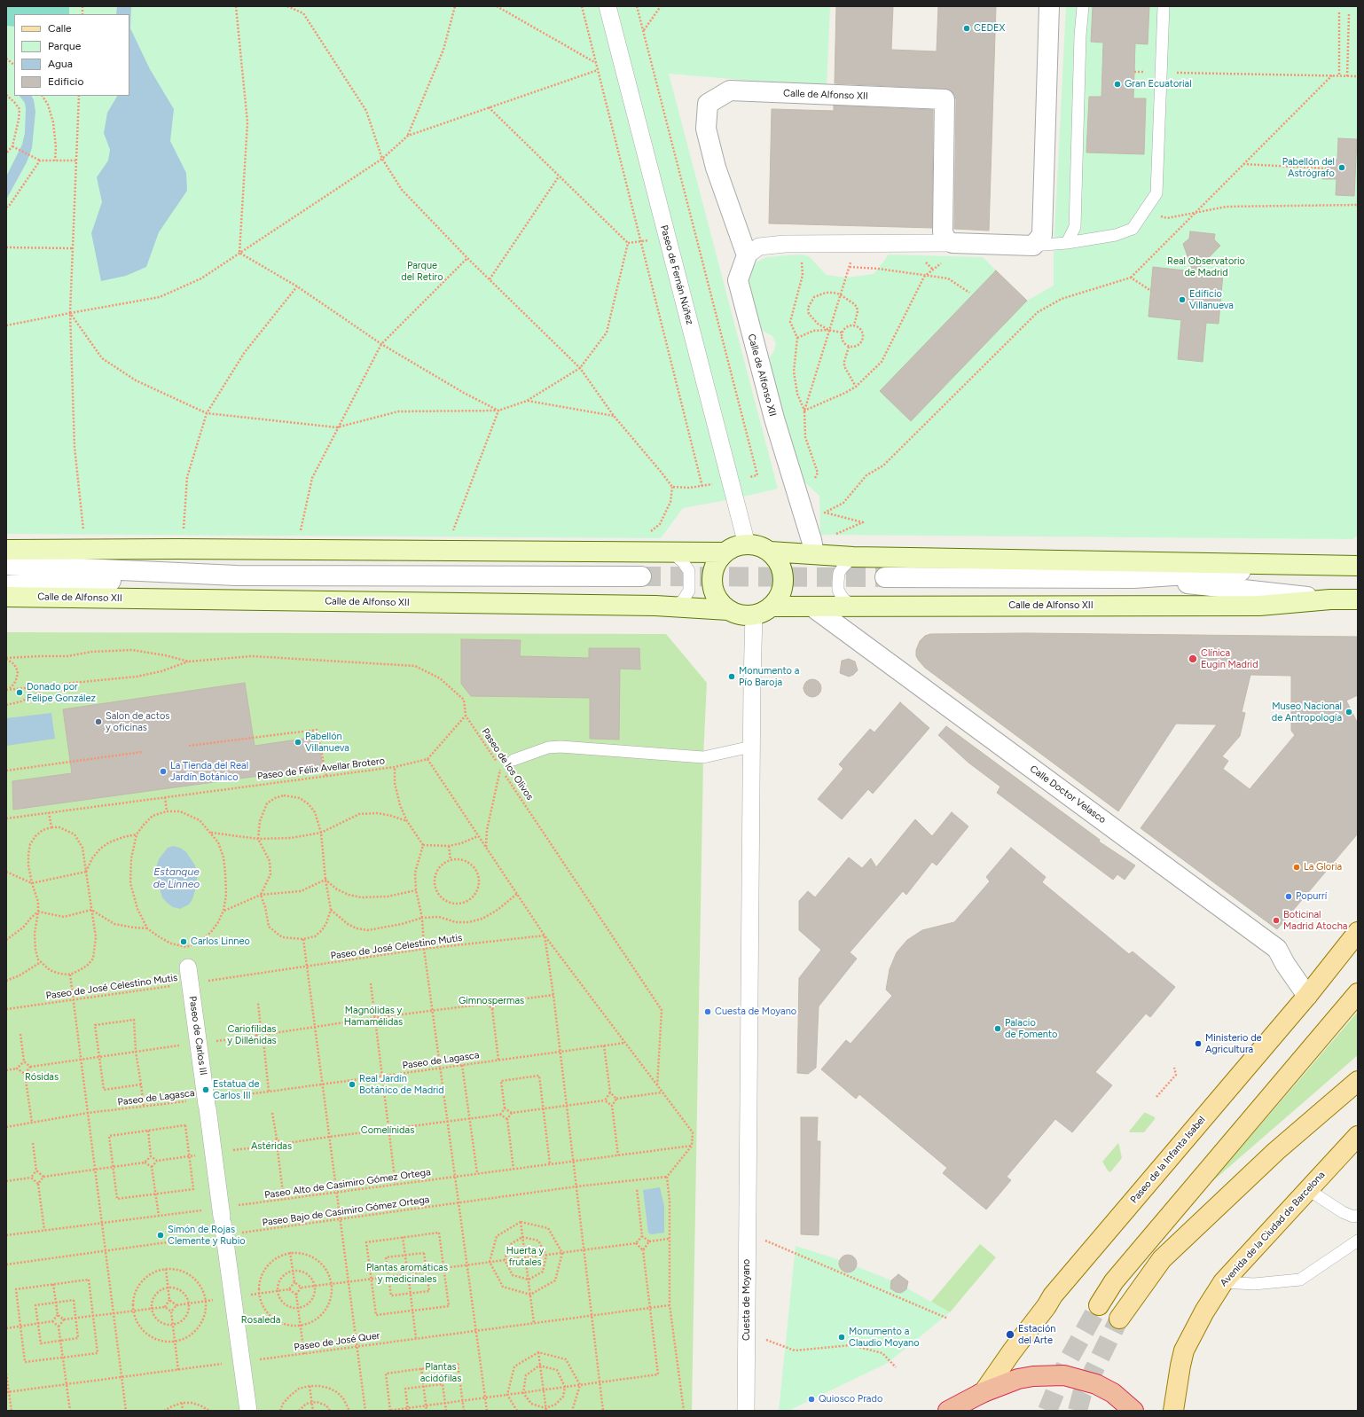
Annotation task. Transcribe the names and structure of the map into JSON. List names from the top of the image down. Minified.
{"streets":{"main road":["Calle de Alfonso XII","Paseo de la Infanta Isabel","Avenida de la Ciudad de Barcelona"],"street":["Paseo de Fernán Núñez","Calle Doctor Velasco","Paseo de Carlos III","Cuesta de Moyano"],"path":["Paseo de los Olivos","Paseo de Félix Avellar Brotero","Paseo de José Celestino Mutis","Paseo de Lagasca","Paseo Alto de Casimiro Gómez Ortega","Paseo Bajo de Casimiro Gómez Ortega","Paseo de José Quer"]},"crossings":[["Calle de Alfonso XII","Paseo de Fernán Núñez"],["Calle de Alfonso XII","Calle Doctor Velasco"],["Calle de Alfonso XII","Cuesta de Moyano"],["Paseo de Fernán Núñez","Cuesta de Moyano"],["Calle Doctor Velasco","Paseo de la Infanta Isabel"],["Paseo de José Celestino Mutis","Paseo de Carlos III"],["Paseo de Carlos III","Paseo de Lagasca"],["Paseo de Carlos III","Paseo Alto de Casimiro Gómez Ortega"],["Paseo de Carlos III","Paseo Bajo de Casimiro Gómez Ortega"],["Paseo de Carlos III","Paseo de José Quer"],["Paseo Alto de Casimiro Gómez Ortega","Paseo Bajo de Casimiro Gómez Ortega"]],"water":["Estanque de Linneo"],"parks":["Real Observatorio de Madrid","Parque del Retiro","Gimnospermas","Magnólidas y Hamamélidas","Cariofílidas y Dillénidas","Rósidas","Comelínidas","Astéridas","Huerta y frutales","Plantas aromáticas y medicinales","Rosaleda","Plantas acidófilas"],"places":["CEDEX","Gran Ecuatorial","Pabellón del Astrógrafo","Edificio Villanueva","Clínica Eugin Madrid","Monumento a Pío Baroja","Donado por Felipe González","Museo Nacional de Antropología","Salon de actos y oficinas","Pabellón Villanueva","La Tienda del Real Jardín Botánico","La Gloria","Popurrí","Boticinal Madrid Atocha","Carlos Linneo","Cuesta de Moyano","Palacio de Fomento","Ministerio de Agricultura","Real Jardín Botánico de Madrid","Estatua de Carlos III","Simón de Rojas Clemente y Rubio","Estación del Arte","Monumento a Claudio Moyano","Quiosco Prado"],"legend":["Calle","Parque","Agua","Edificio"]}
